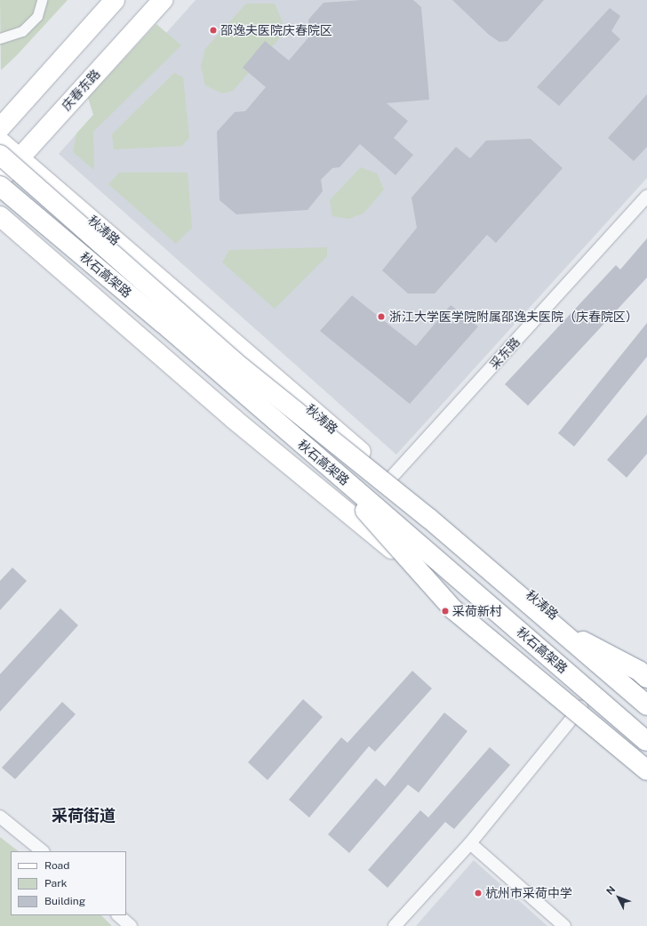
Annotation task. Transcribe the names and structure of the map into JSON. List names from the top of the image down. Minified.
{"streets":{"main road":["庆春东路","秋涛路","秋石高架路"],"street":["采东路"]},"crossings":[["庆春东路","秋涛路"],["秋涛路","秋石高架路"],["秋涛路","采东路"]],"districts":["采荷街道"],"places":["邵逸夫医院庆春院区","浙江大学医学院附属邵逸夫医院（庆春院区）","采荷新村","杭州市采荷中学"],"legend":["Road","Park","Building"],"north":"top left"}
